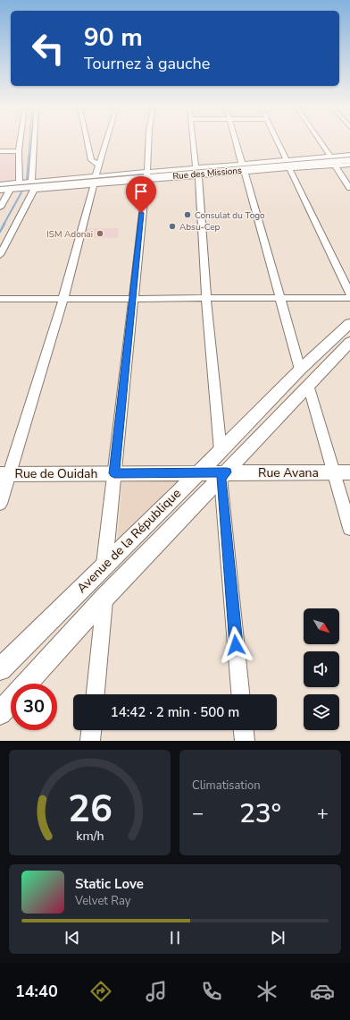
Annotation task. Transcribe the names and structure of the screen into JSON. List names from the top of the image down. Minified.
{"streets":{"highway":["Rue des Missions"],"main road":["Rue Avana","Rue de Ouidah","Avenue de la République"]},"crossings":[["Rue Avana","Rue de Ouidah"],["Rue Avana","Avenue de la République"],["Rue de Ouidah","Avenue de la République"]],"places":["Consulat du Togo","Absu-Cep","ISM Adonai"],"north":"bottom right","page":{"turn":["90 m","Tournez à gauche"],"limit":"30","trip":"14:42 · 2 min · 500 m","tile":"Climatisation","heat":["−","23°","+"],"song":["Static Love","Velvet Ray"],"tabs":"14:40","gauge":["26","km/h"]}}
